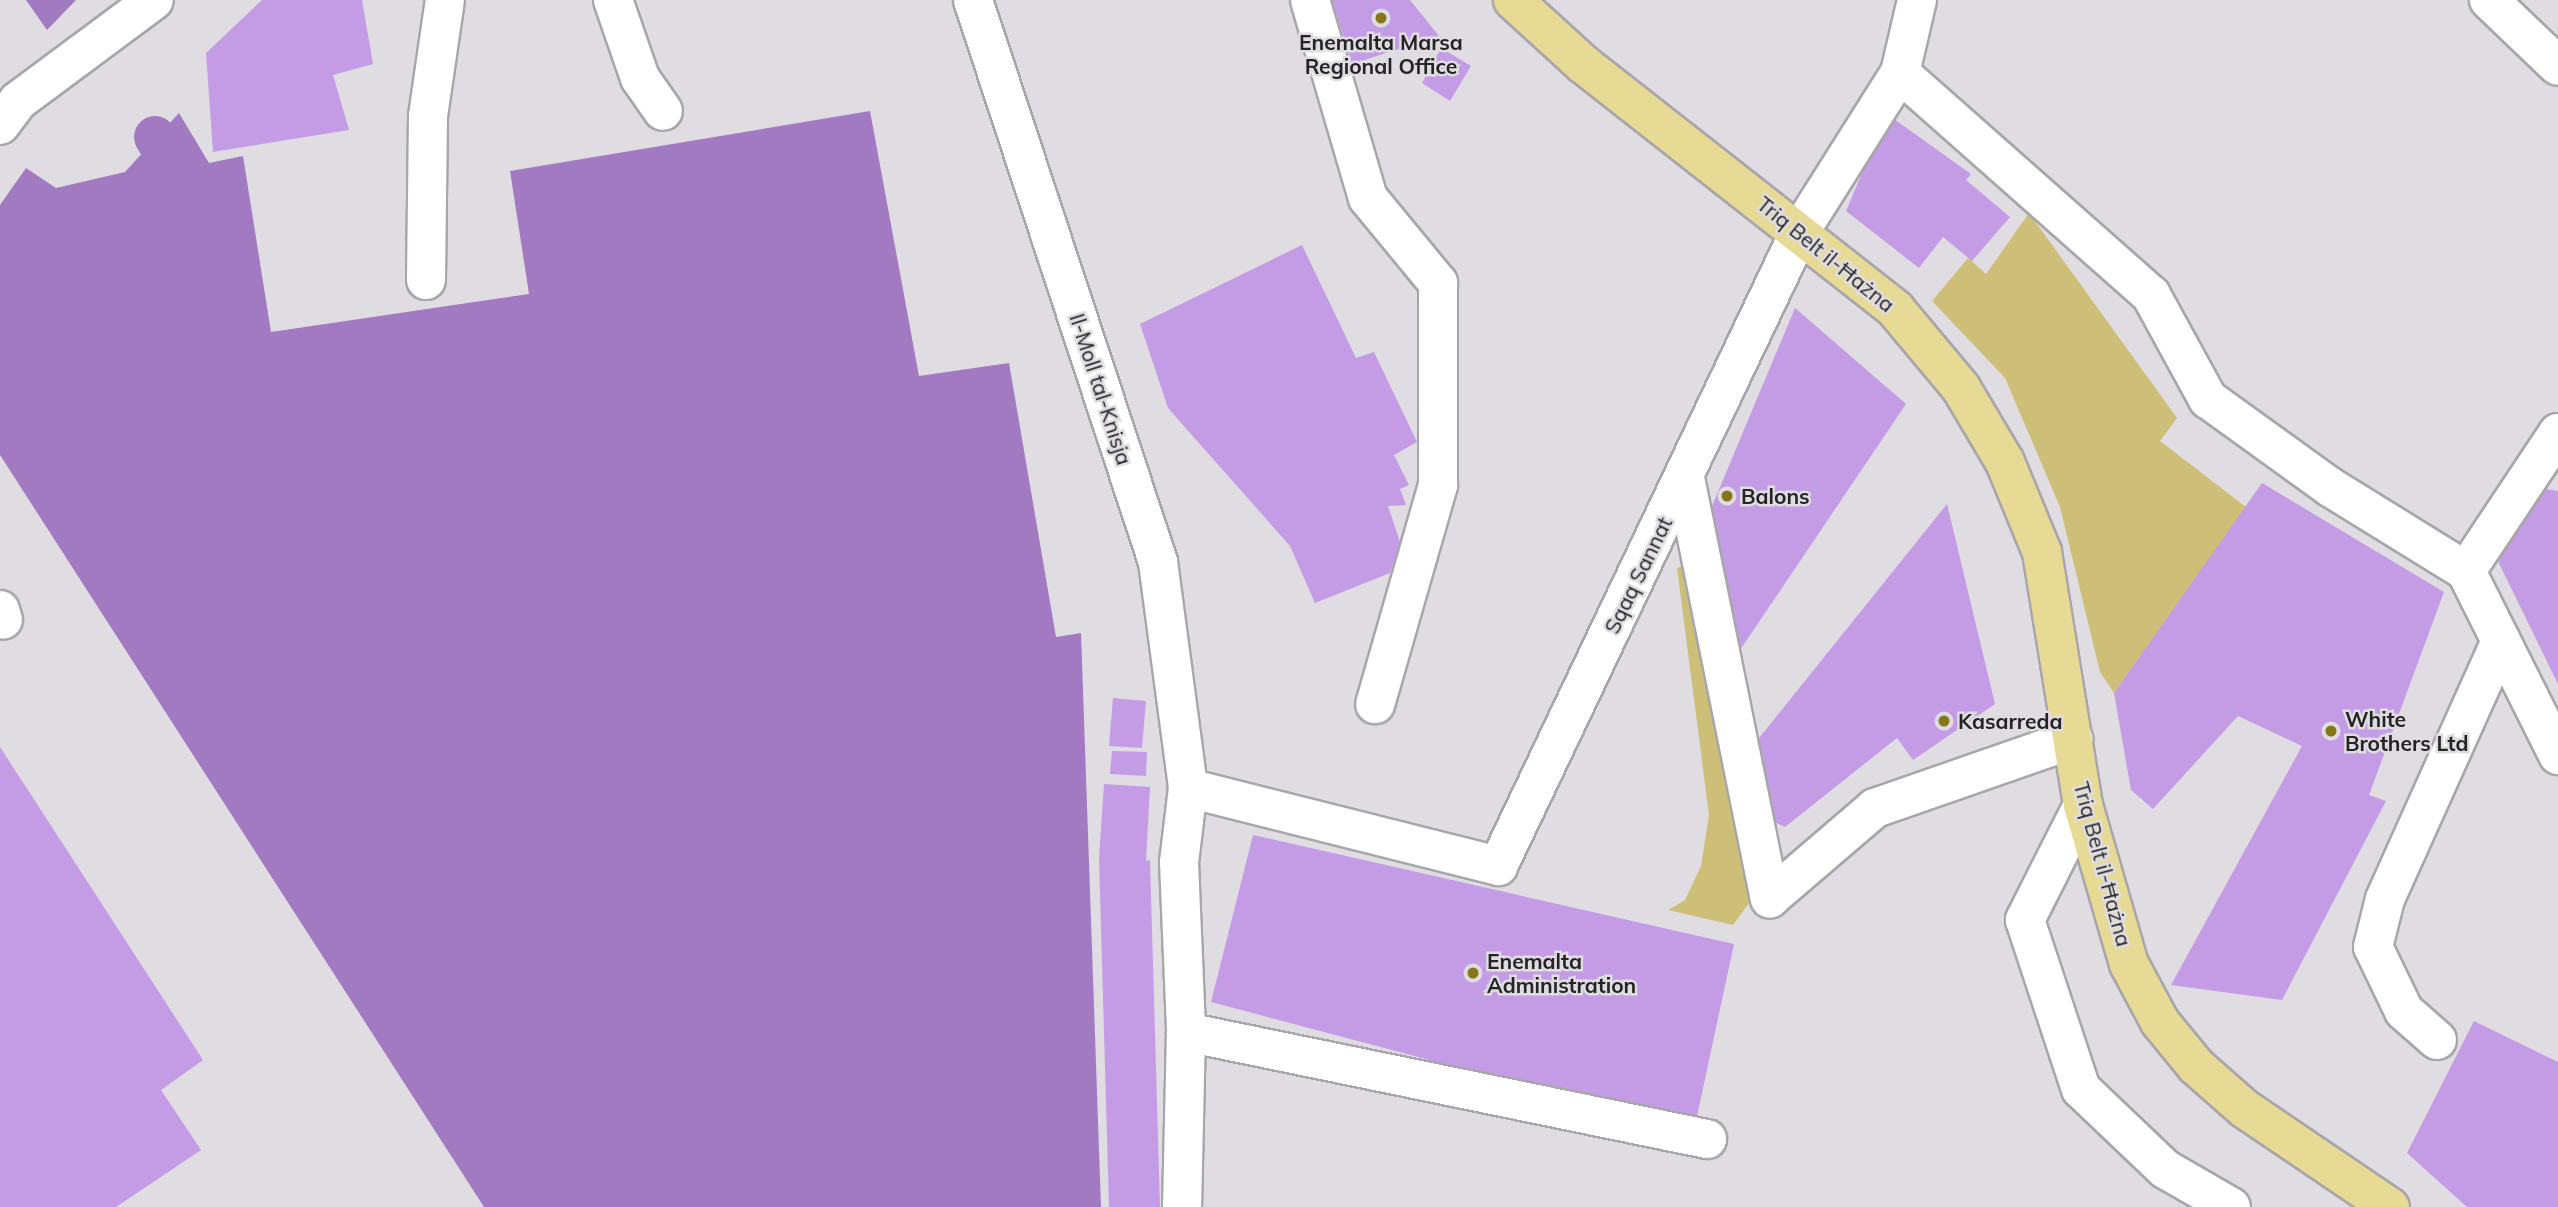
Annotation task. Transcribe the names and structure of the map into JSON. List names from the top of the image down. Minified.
{"streets":{"main road":["Triq Belt il-Ħażna"],"street":["Il-Moll tal-Knisja","Sqaq Sannat"]},"crossings":[["Triq Belt il-Ħażna","Sqaq Sannat"],["Il-Moll tal-Knisja","Sqaq Sannat"]],"places":["Enemalta Marsa Regional Office","Balons","Kasarreda","White Brothers Ltd","Enemalta Administration"]}
